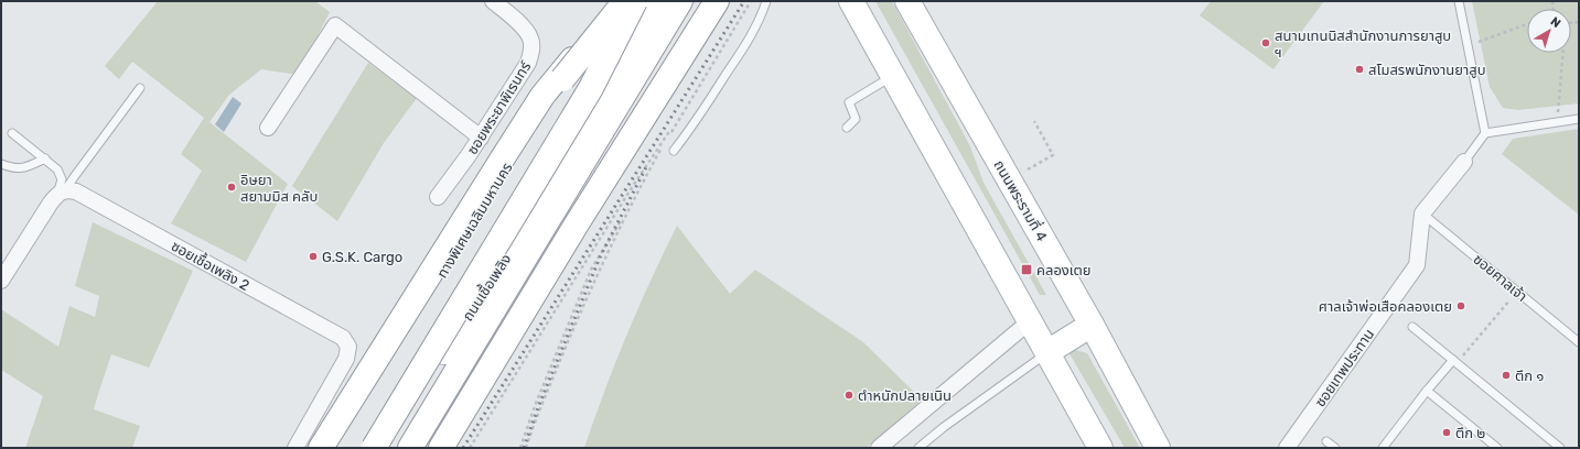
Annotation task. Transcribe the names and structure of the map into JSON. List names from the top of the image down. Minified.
{"streets":{"main road":["ถนนพระรามที่ 4","ทางพิเศษเฉลิมมหานคร"],"street":["ซอยพระยาพิเรนทร์","ซอยเชื้อเพลิง 2","ถนนเชื้อเพลิง","ซอยเทพประทาน"],"lane":["ซอยศาลเจ้า"]},"crossings":[["ซอยศาลเจ้า","ซอยเทพประทาน"]],"places":{"other":["สนามเทนนิสสำนักงานการยาสูบ ฯ","สโมสรพนักงานยาสูบ","อิษยา สยามมิส คลับ","G.S.K. Cargo","ศาลเจ้าพ่อเสือคลองเตย","ตึก ๑","ตำหนักปลายเนิน","ตึก ๒"],"transit":["คลองเตย"]},"north":"top right"}
